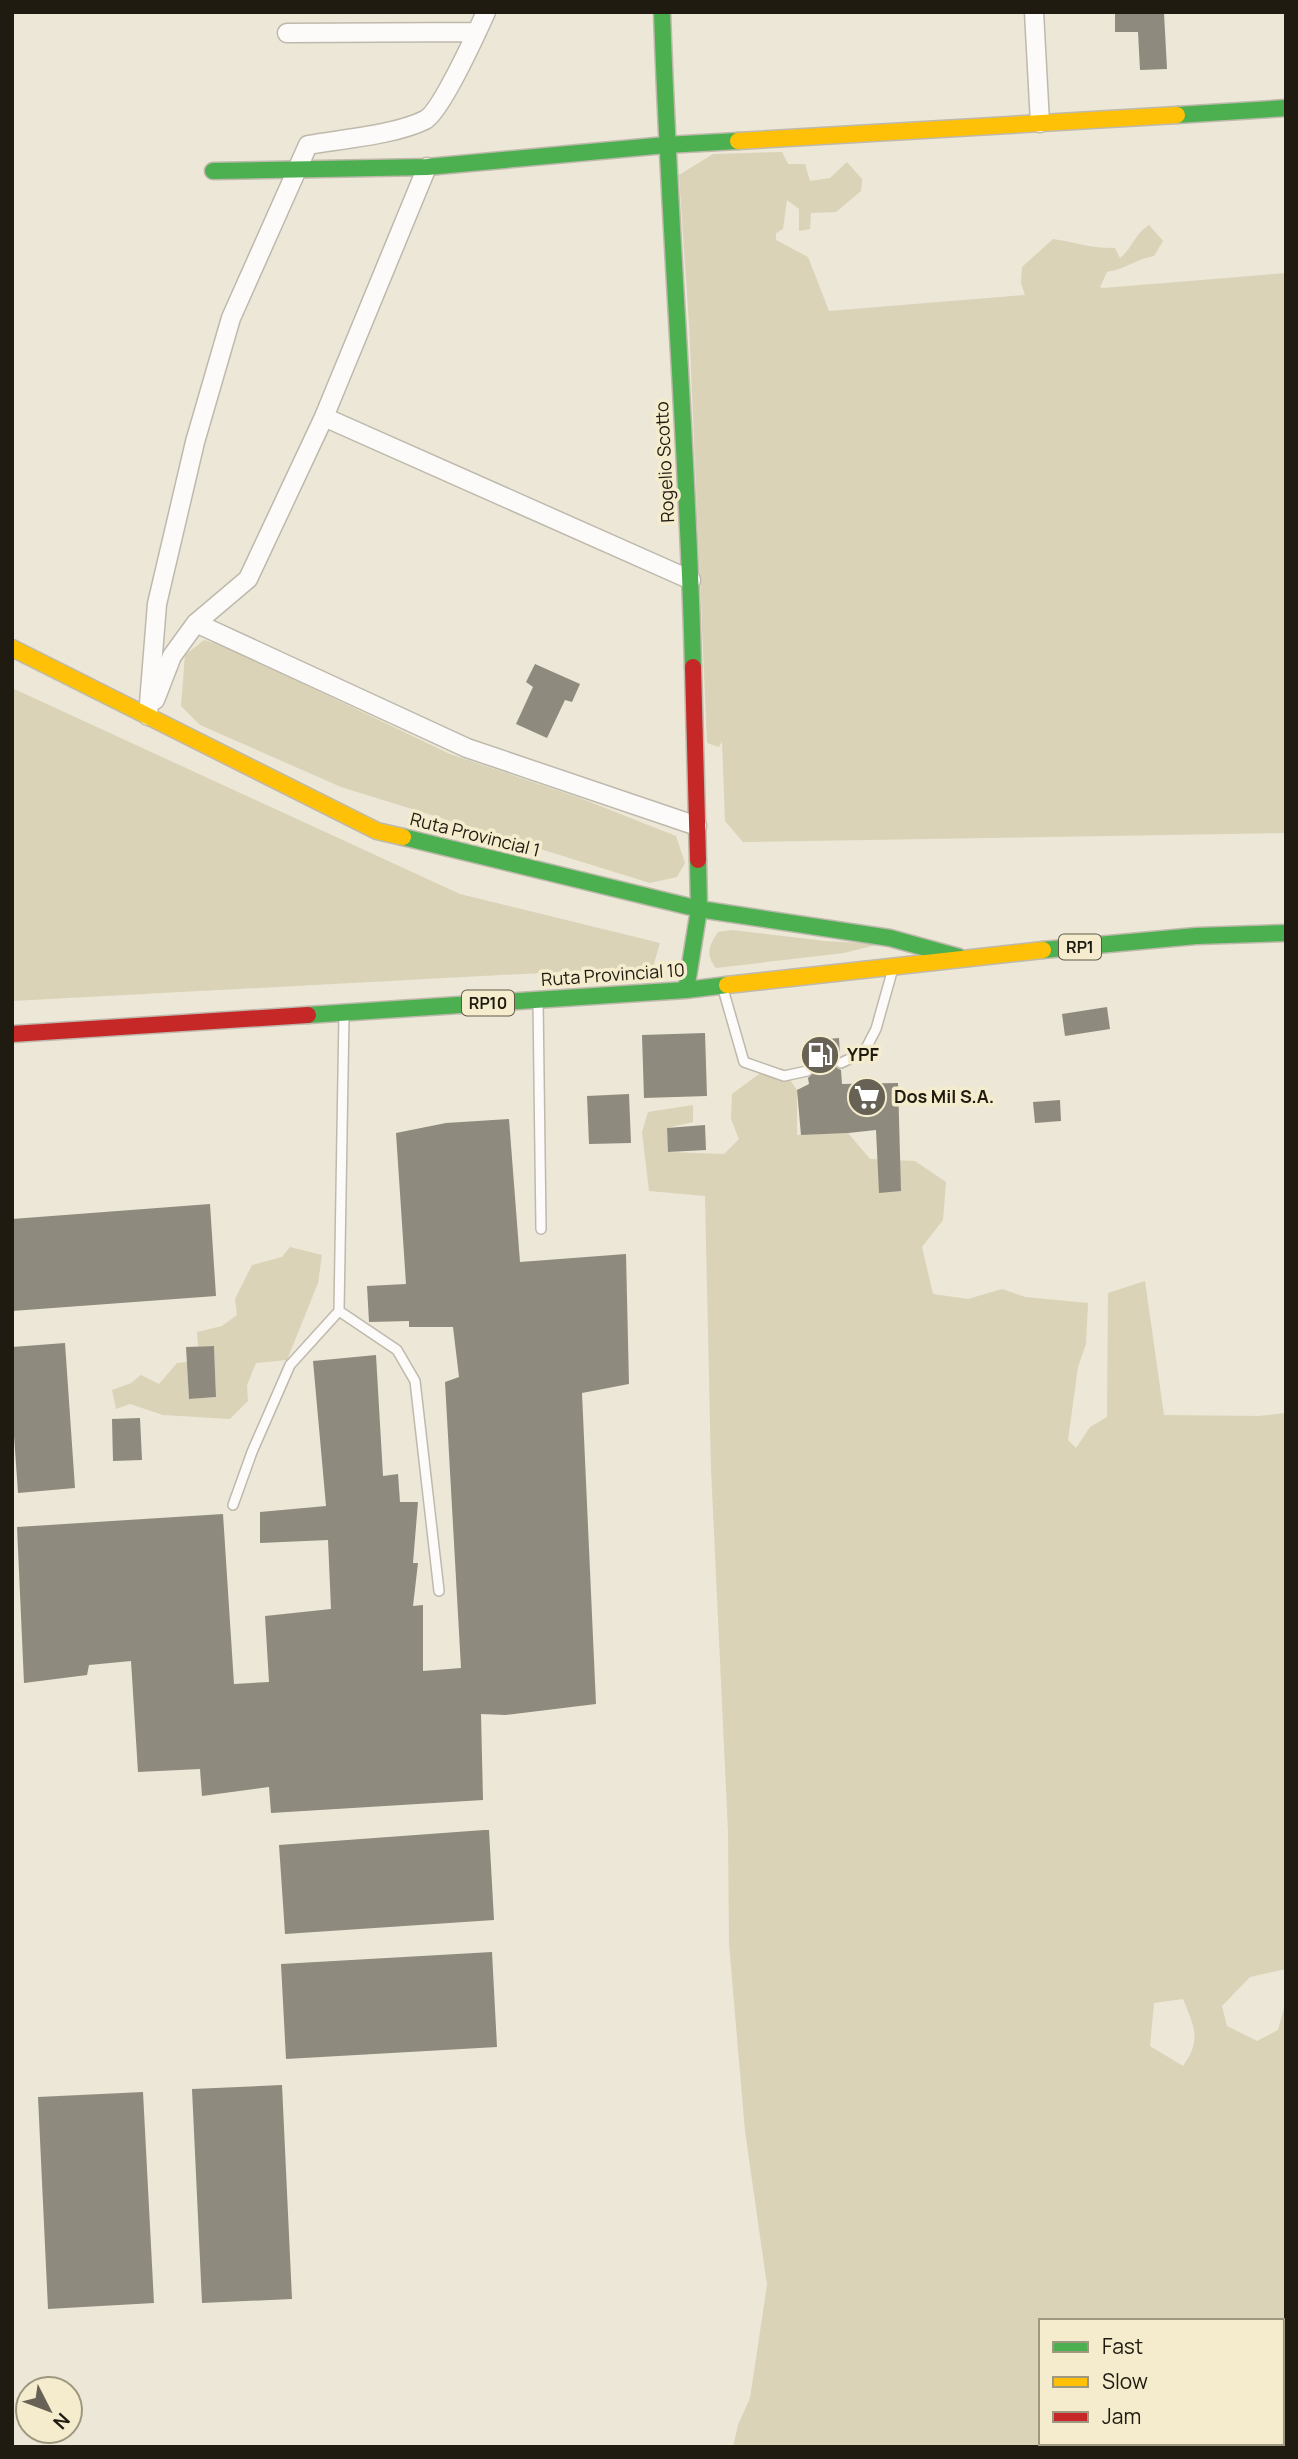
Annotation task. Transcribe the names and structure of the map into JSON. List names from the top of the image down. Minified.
{"streets":{"main road":["Rogelio Scotto","Ruta Provincial 1","RP1","Ruta Provincial 10","RP10"]},"crossings":[["Rogelio Scotto","Ruta Provincial 1"],["Rogelio Scotto","Ruta Provincial 10"],["Ruta Provincial 1","RP1"],["Ruta Provincial 1","Ruta Provincial 10"],["RP1","Ruta Provincial 10"]],"places":{"fuel station":["YPF"],"supermarket":["Dos Mil S.A."]},"legend":["Fast","Slow","Jam"],"north":"bottom right"}
